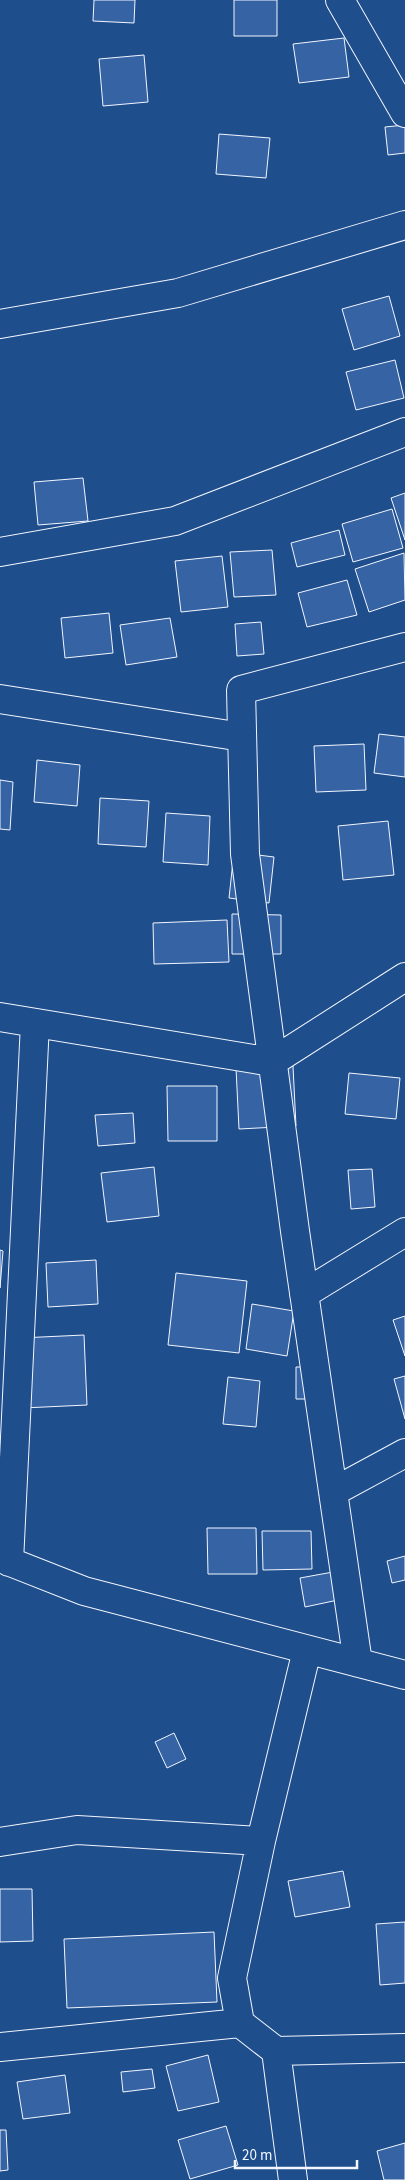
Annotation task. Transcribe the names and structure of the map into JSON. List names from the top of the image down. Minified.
{"scale_bar":"20 m"}
